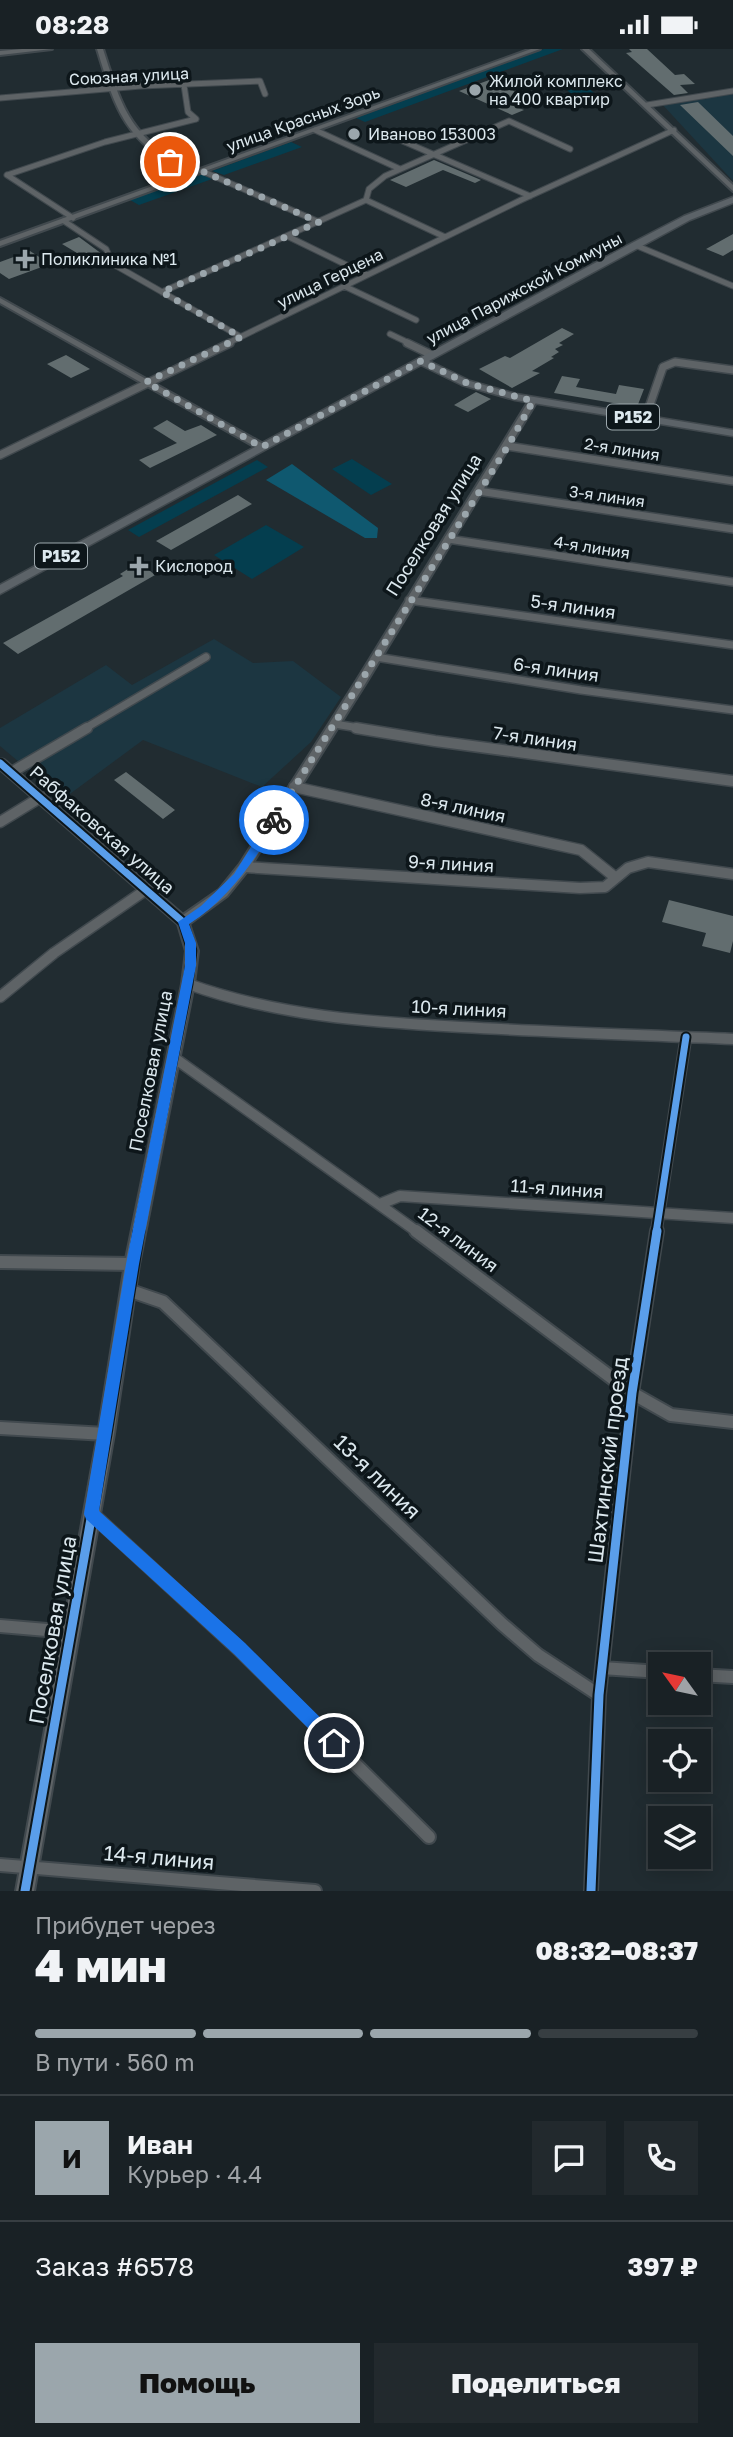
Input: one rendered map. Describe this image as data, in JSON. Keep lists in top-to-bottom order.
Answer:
{
  "streets": {
    "main road": ["улица Парижской Коммуны", "Р152"],
    "street": [
      "Союзная улица",
      "улица Красных Зорь",
      "улица Герцена",
      "2-я линия",
      "3-я линия",
      "Поселковая улица",
      "4-я линия",
      "5-я линия",
      "6-я линия",
      "7-я линия",
      "8-я линия",
      "Рабфаковская улица",
      "9-я линия",
      "10-я линия",
      "11-я линия",
      "12-я линия",
      "Шахтинский проезд",
      "13-я линия",
      "14-я линия"
    ]
  },
  "crossings": [
    ["улица Парижской Коммуны", "Р152"],
    ["Р152", "Поселковая улица"],
    ["2-я линия", "Поселковая улица"],
    ["3-я линия", "Поселковая улица"],
    ["Поселковая улица", "4-я линия"],
    ["Поселковая улица", "5-я линия"],
    ["Поселковая улица", "6-я линия"],
    ["Поселковая улица", "7-я линия"],
    ["Поселковая улица", "8-я линия"],
    ["Поселковая улица", "Рабфаковская улица"],
    ["Поселковая улица", "9-я линия"],
    ["Поселковая улица", "10-я линия"],
    ["Поселковая улица", "12-я линия"],
    ["Поселковая улица", "13-я линия"],
    ["Поселковая улица", "14-я линия"],
    ["8-я линия", "9-я линия"],
    ["10-я линия", "Шахтинский проезд"],
    ["11-я линия", "12-я линия"],
    ["11-я линия", "Шахтинский проезд"],
    ["12-я линия", "Шахтинский проезд"],
    ["Шахтинский проезд", "13-я линия"]
  ],
  "places": {
    "other": ["Жилой комплекс на 400 квартир", "Иваново 153003"],
    "health": ["Поликлиника №1", "Кислород"]
  },
  "north": "top left",
  "page": {
    "status": "08:28",
    "heading": ["4 мин", "Прибудет через", "08:32–08:37"],
    "panel": [
      "Иван",
      "Курьер · 4.4",
      "Заказ #6578",
      "397 ₽"
    ],
    "bar": "В пути · 560 m",
    "round": "И",
    "buttons": ["Помощь", "Поделиться"]
  }
}
